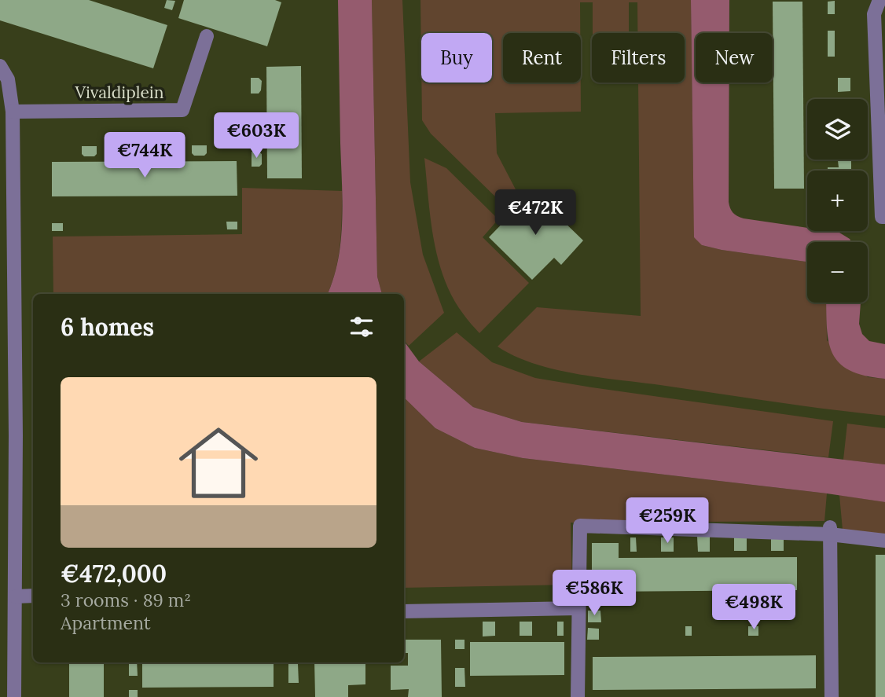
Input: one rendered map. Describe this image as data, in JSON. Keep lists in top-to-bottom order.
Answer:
{
  "streets": {
    "street": ["Vivaldiplein"]
  },
  "page": {
    "chip": [
      "Buy",
      "Rent",
      "Filters",
      "New"
    ],
    "map_buttons": ["+", "−"],
    "price": [
      "€603K",
      "€744K",
      "€472K",
      "€259K",
      "€586K",
      "€498K"
    ],
    "heading": "6 homes",
    "list": [
      {
        "name": "€472,000",
        "note": "3 rooms · 89 m² · Apartment"
      }
    ]
  }
}
